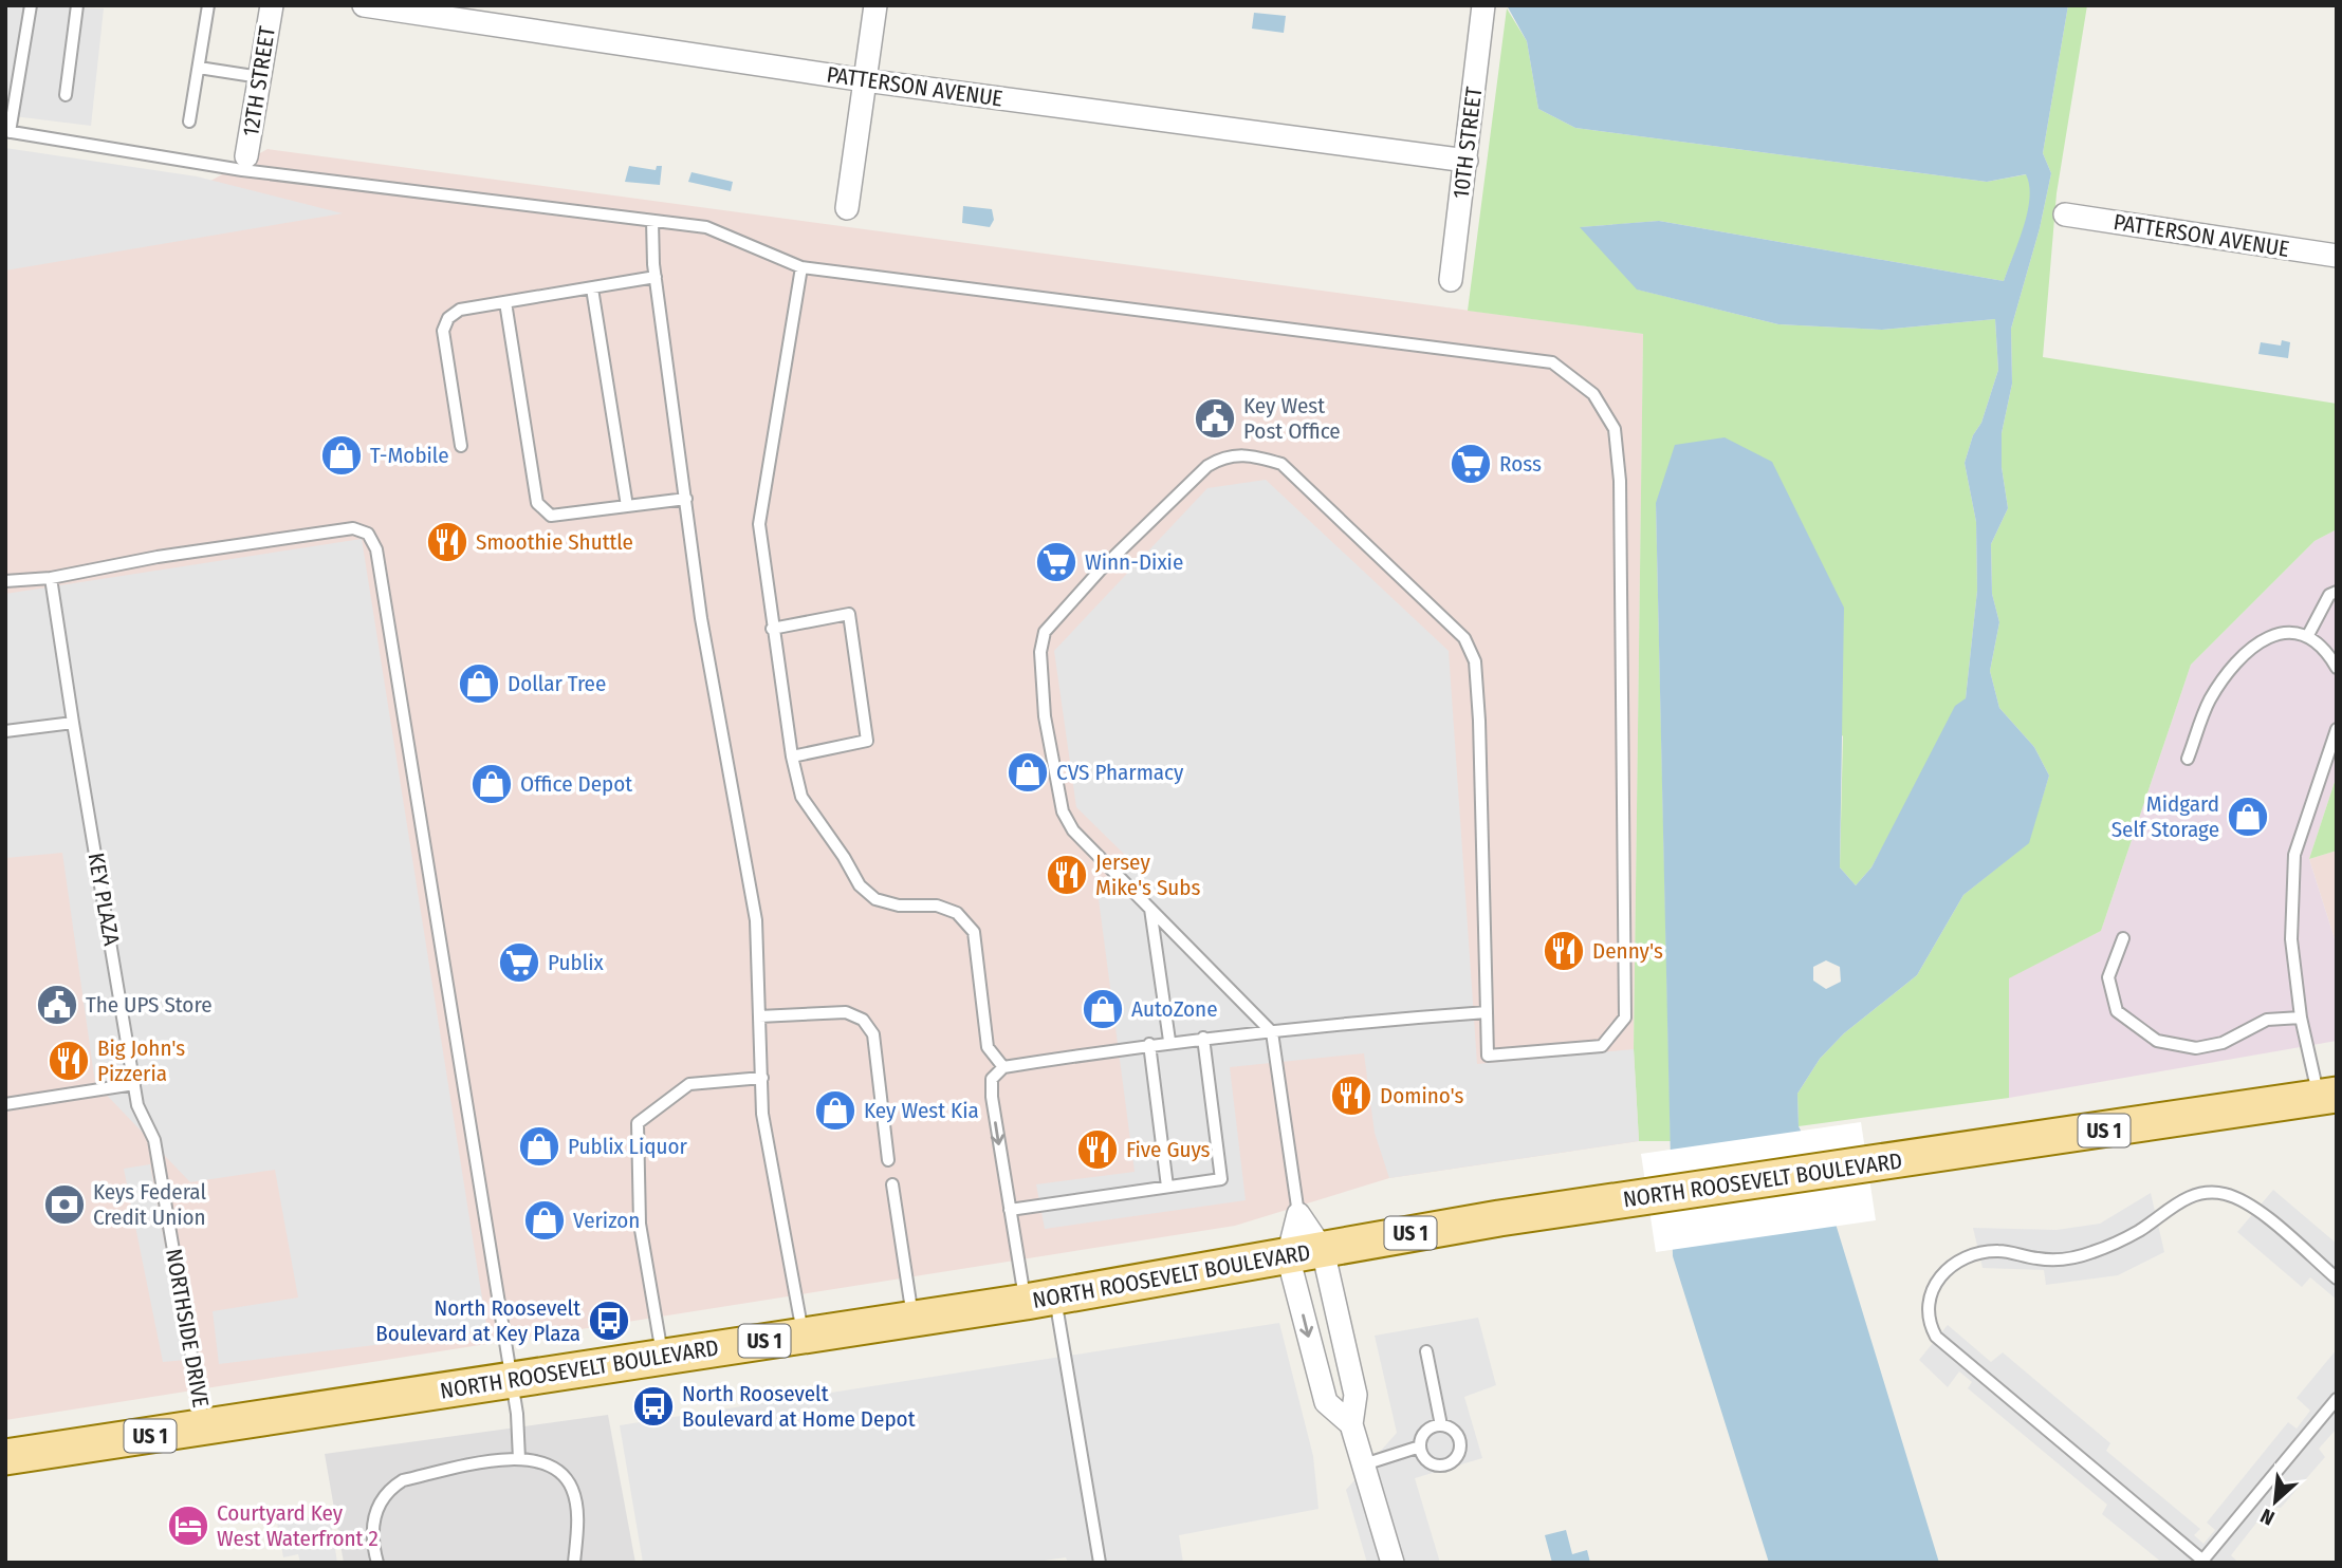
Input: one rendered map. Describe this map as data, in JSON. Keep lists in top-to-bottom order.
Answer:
{
  "streets": {
    "main road": ["US 1", "NORTH ROOSEVELT BOULEVARD"],
    "street": ["12TH STREET", "PATTERSON AVENUE", "10TH STREET"],
    "lane": ["KEY PLAZA", "NORTHSIDE DRIVE"]
  },
  "crossings": [
    ["PATTERSON AVENUE", "10TH STREET"],
    ["KEY PLAZA", "NORTHSIDE DRIVE"],
    ["NORTH ROOSEVELT BOULEVARD", "NORTHSIDE DRIVE"]
  ],
  "places": {
    "public building": ["Key West Post Office", "The UPS Store"],
    "shop": [
      "T-Mobile",
      "Dollar Tree",
      "CVS Pharmacy",
      "Office Depot",
      "Midgard Self Storage",
      "AutoZone",
      "Key West Kia",
      "Publix Liquor",
      "Verizon"
    ],
    "supermarket": ["Ross", "Winn-Dixie", "Publix"],
    "restaurant": [
      "Smoothie Shuttle",
      "Jersey Mike's Subs",
      "Denny's",
      "Big John's Pizzeria",
      "Domino's",
      "Five Guys"
    ],
    "bank": ["Keys Federal Credit Union"],
    "bus stop": ["North Roosevelt Boulevard at Key Plaza", "North Roosevelt Boulevard at Home Depot"],
    "hotel": ["Courtyard Key West Waterfront 2"]
  },
  "north": "bottom left"
}
